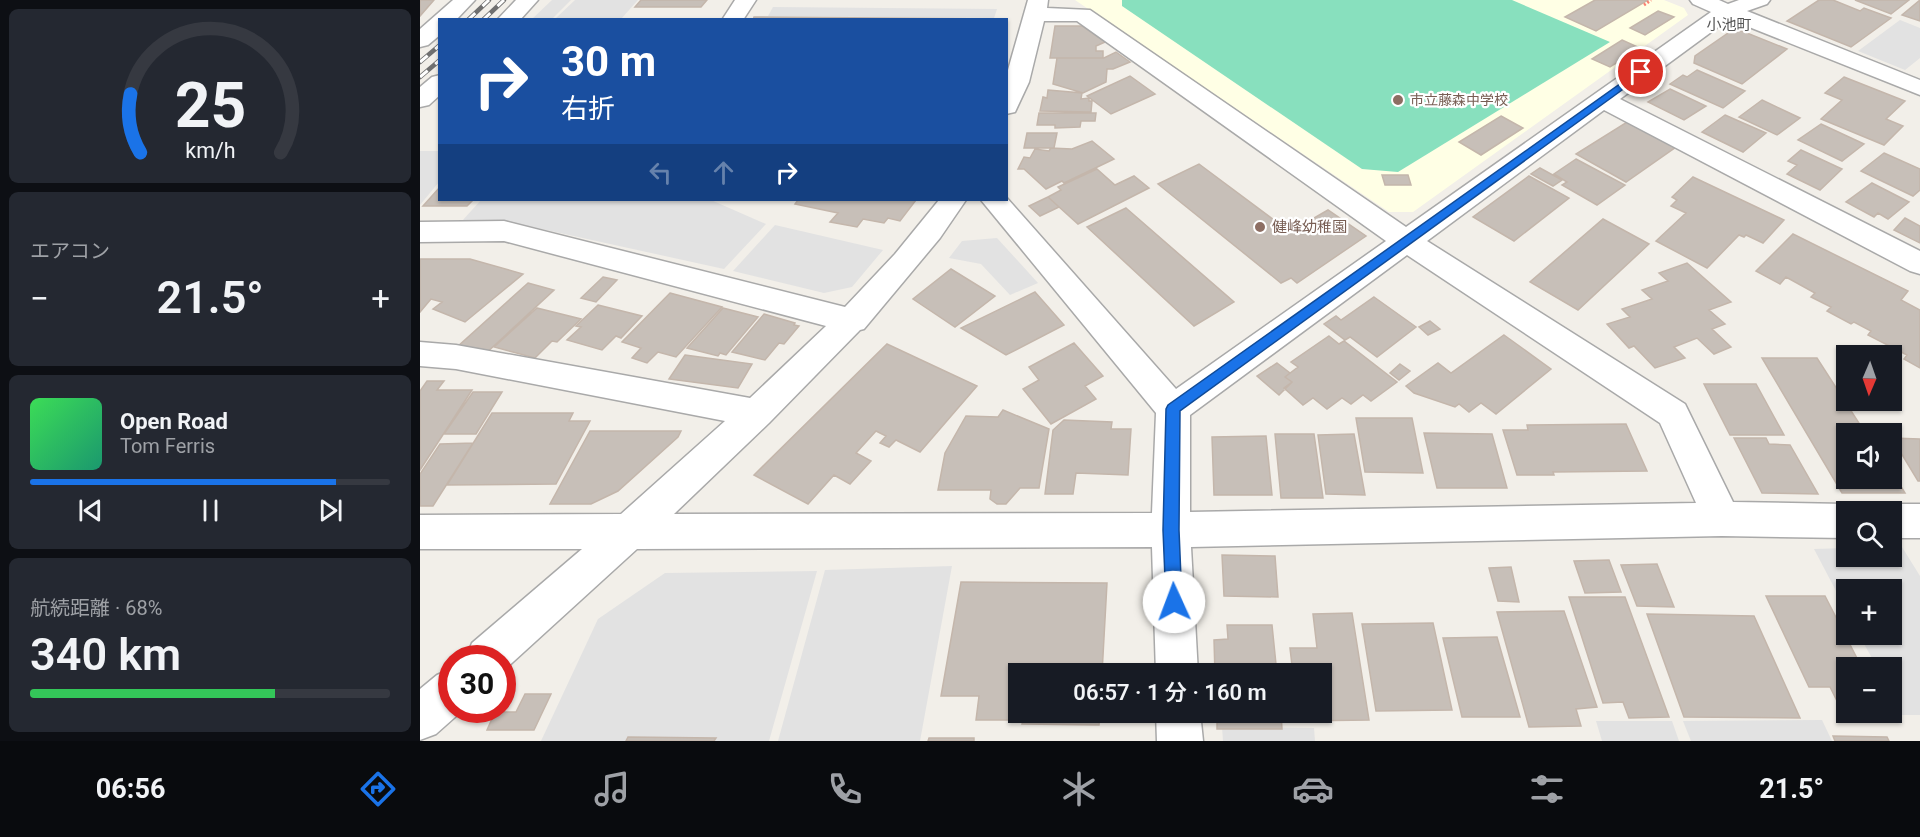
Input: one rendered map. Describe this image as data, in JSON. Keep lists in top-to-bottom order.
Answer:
{
  "districts": ["小池町"],
  "places": ["市立藤森中学校", "健峰幼稚園"],
  "north": "bottom",
  "page": {
    "turn": ["30 m", "右折"],
    "tile": [
      "エアコン",
      ["航続距離 · 68%", "340 km"]
    ],
    "heat": ["−", "21.5°", "+"],
    "map_buttons": ["+", "−"],
    "song": ["Open Road", "Tom Ferris"],
    "limit": "30",
    "trip": "06:57 · 1 分 · 160 m",
    "tabs": ["06:56", "21.5°"],
    "gauge": ["25", "km/h"]
  }
}
